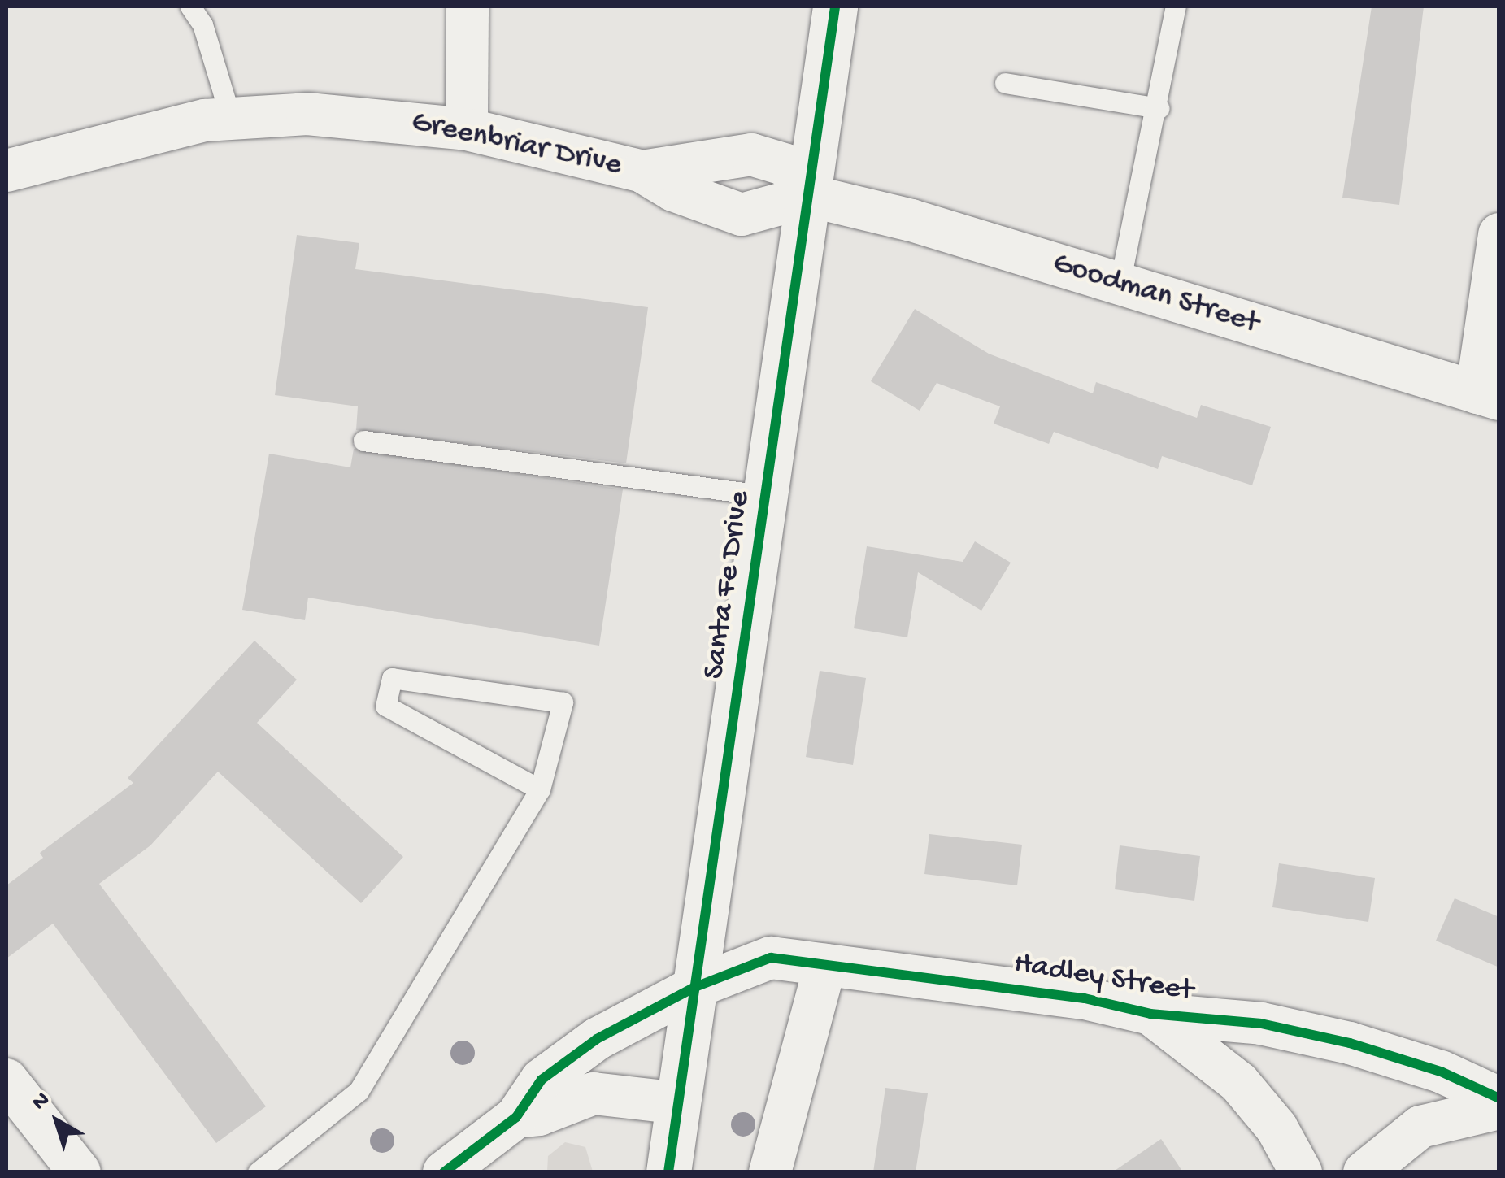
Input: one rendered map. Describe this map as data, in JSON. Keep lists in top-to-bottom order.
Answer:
{
  "streets": {
    "main road": ["Santa Fe Drive"],
    "street": ["Greenbriar Drive", "Goodman Street", "Hadley Street"]
  },
  "crossings": [
    ["Greenbriar Drive", "Goodman Street"],
    ["Greenbriar Drive", "Santa Fe Drive"],
    ["Goodman Street", "Santa Fe Drive"],
    ["Santa Fe Drive", "Hadley Street"]
  ],
  "north": "top left"
}
